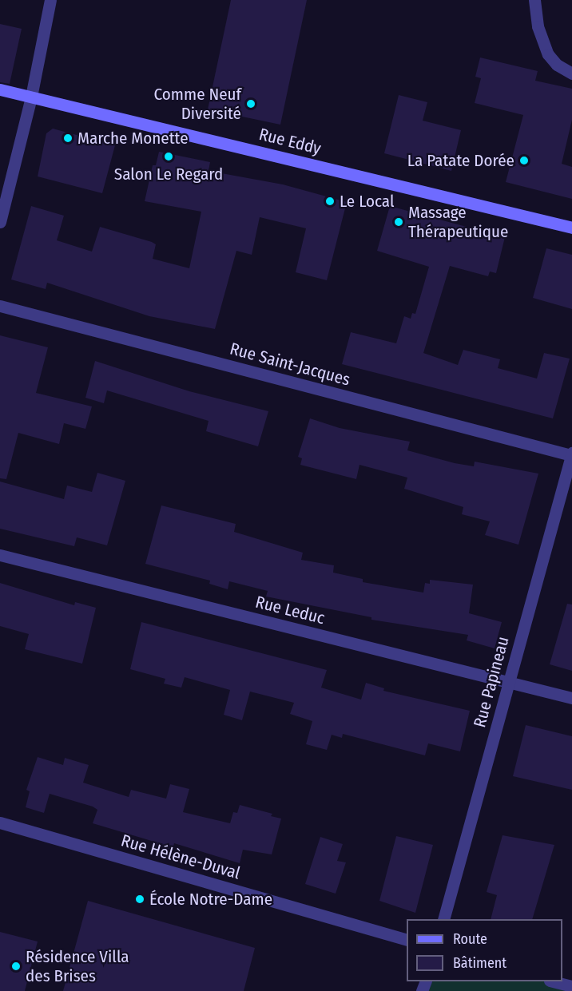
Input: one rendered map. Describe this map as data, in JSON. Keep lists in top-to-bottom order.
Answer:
{
  "streets": {
    "main road": ["Rue Eddy"],
    "street": [
      "Rue Saint-Jacques",
      "Rue Leduc",
      "Rue Papineau",
      "Rue Hélène-Duval"
    ]
  },
  "crossings": [
    ["Rue Saint-Jacques", "Rue Papineau"],
    ["Rue Leduc", "Rue Papineau"]
  ],
  "places": [
    "Comme Neuf Diversité",
    "Marche Monette",
    "Salon Le Regard",
    "La Patate Dorée",
    "Le Local",
    "Massage Thérapeutique",
    "École Notre-Dame",
    "Résidence Villa des Brises"
  ],
  "legend": ["Route", "Bâtiment"]
}
